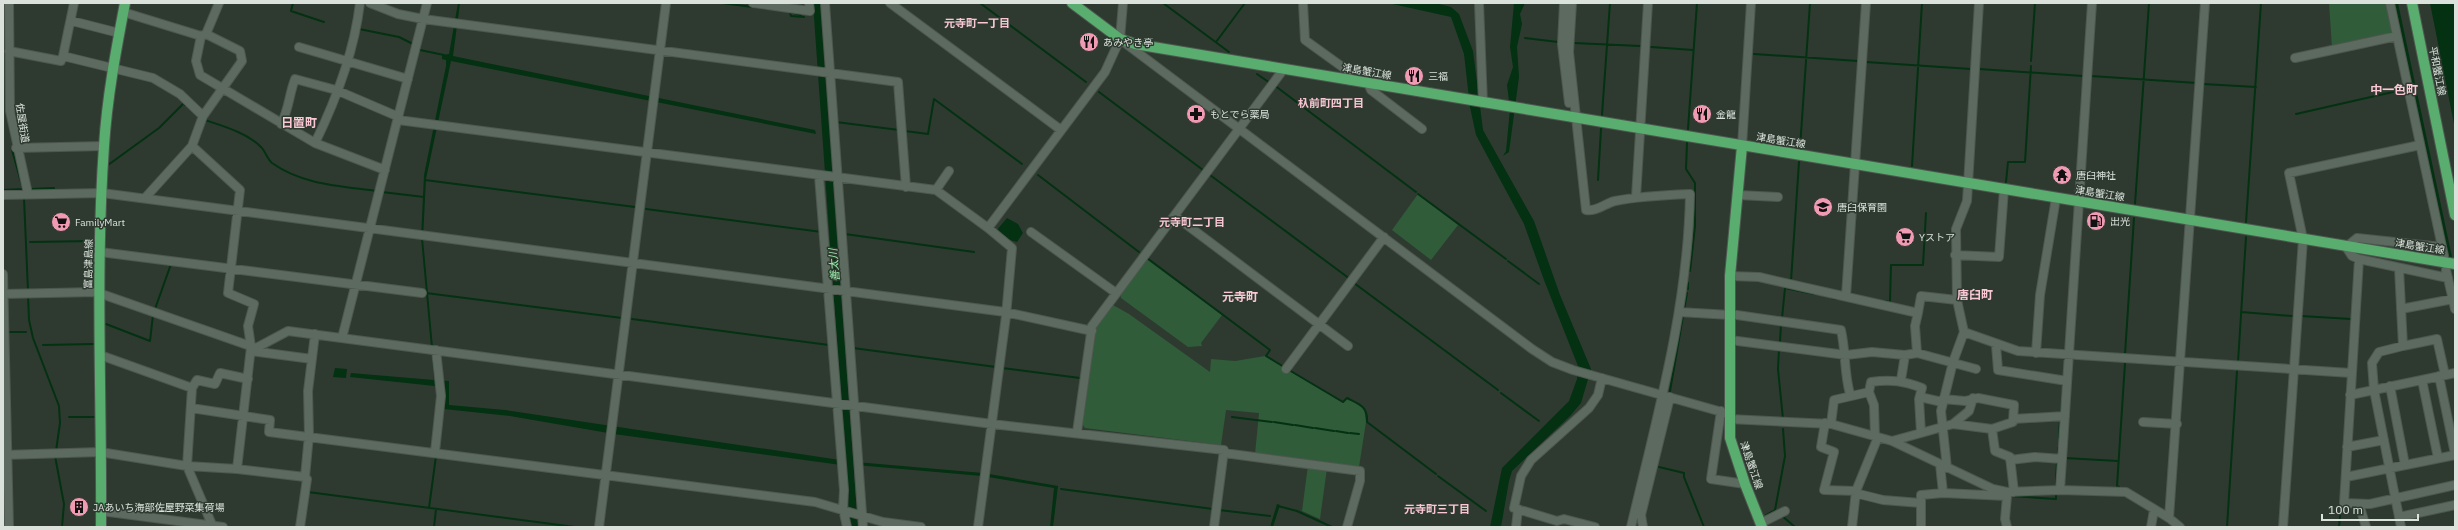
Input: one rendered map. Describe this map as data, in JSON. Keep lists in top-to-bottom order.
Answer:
{
  "streets": {
    "main road": ["津島蟹江線", "平和蟹江線", "富島津島線"],
    "street": ["佐屋街道"]
  },
  "districts": [
    "元寺町一丁目",
    "中一色町",
    "杁前町四丁目",
    "日置町",
    "元寺町二丁目",
    "唐臼町",
    "元寺町",
    "元寺町三丁目"
  ],
  "water": ["善太川"],
  "places": {
    "restaurant": ["あみやき亭", "三福", "金龍"],
    "pharmacy": ["もとでら薬局"],
    "temple": ["唐臼神社"],
    "school or university": ["唐臼保育園"],
    "fuel station": ["出光"],
    "supermarket": ["FamilyMart", "Yストア"],
    "building": ["JAあいち海部佐屋野菜集荷場"]
  },
  "scale_bar": "100 m"
}
